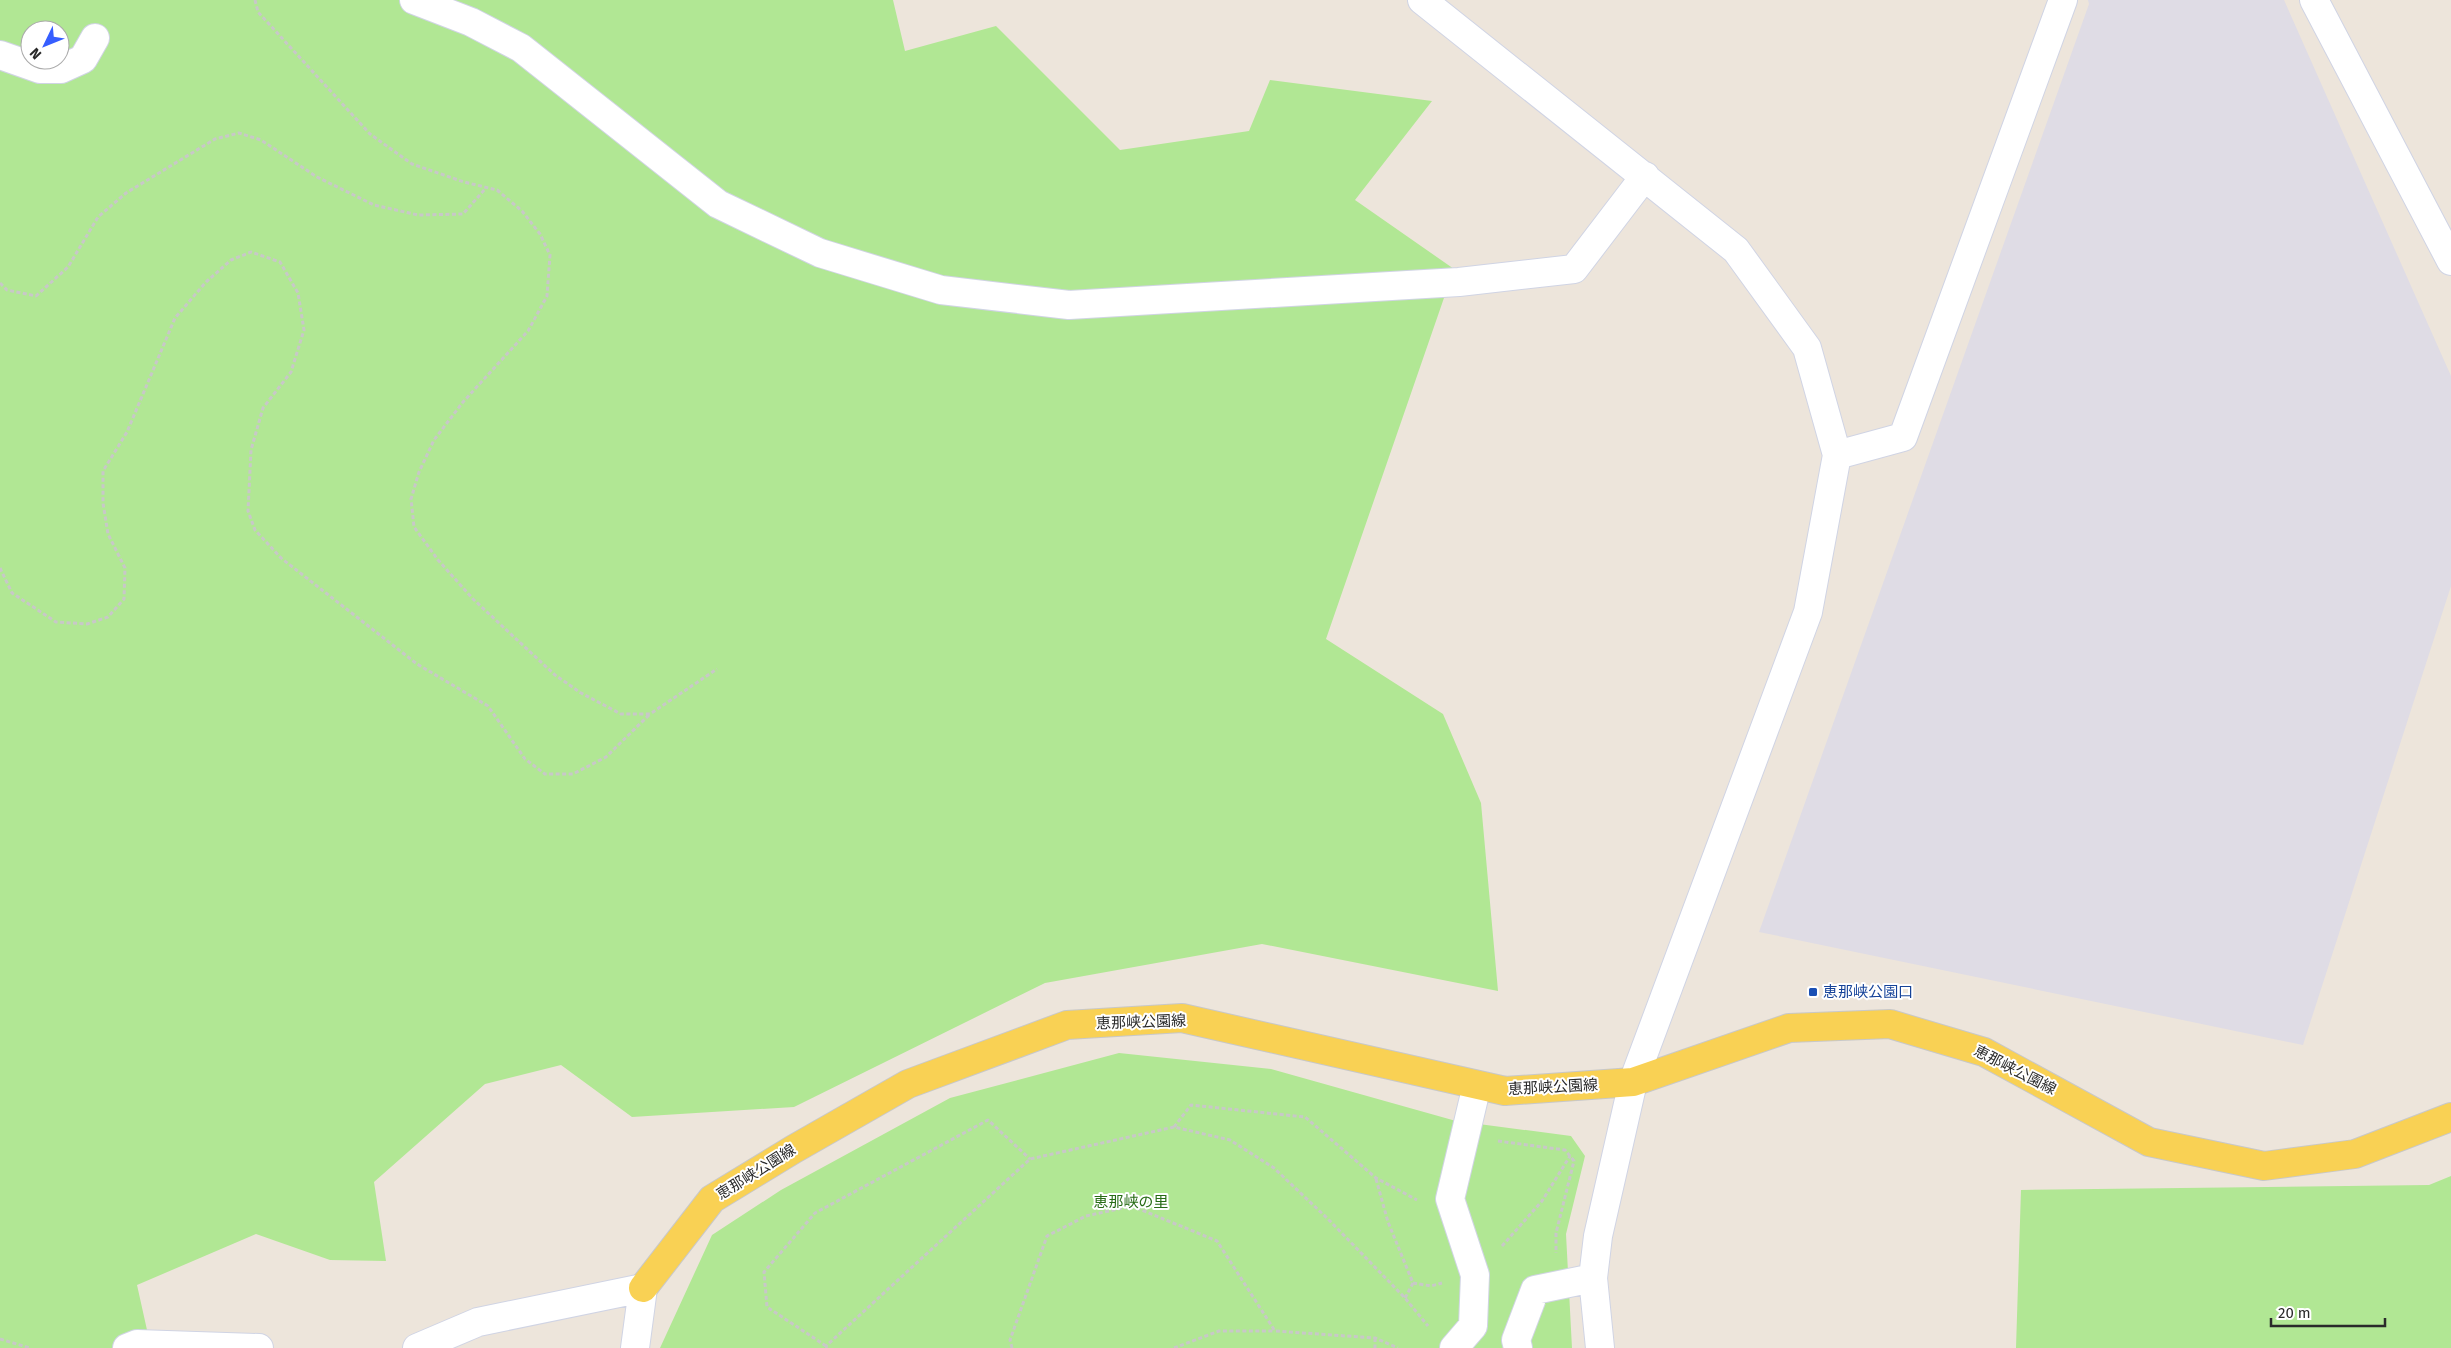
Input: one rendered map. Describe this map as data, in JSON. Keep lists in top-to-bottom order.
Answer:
{
  "streets": {
    "main road": ["恵那峡公園線"]
  },
  "parks": ["恵那峡の里"],
  "places": {
    "transit": ["恵那峡公園口"]
  },
  "scale_bar": "20 m",
  "north": "bottom left"
}
